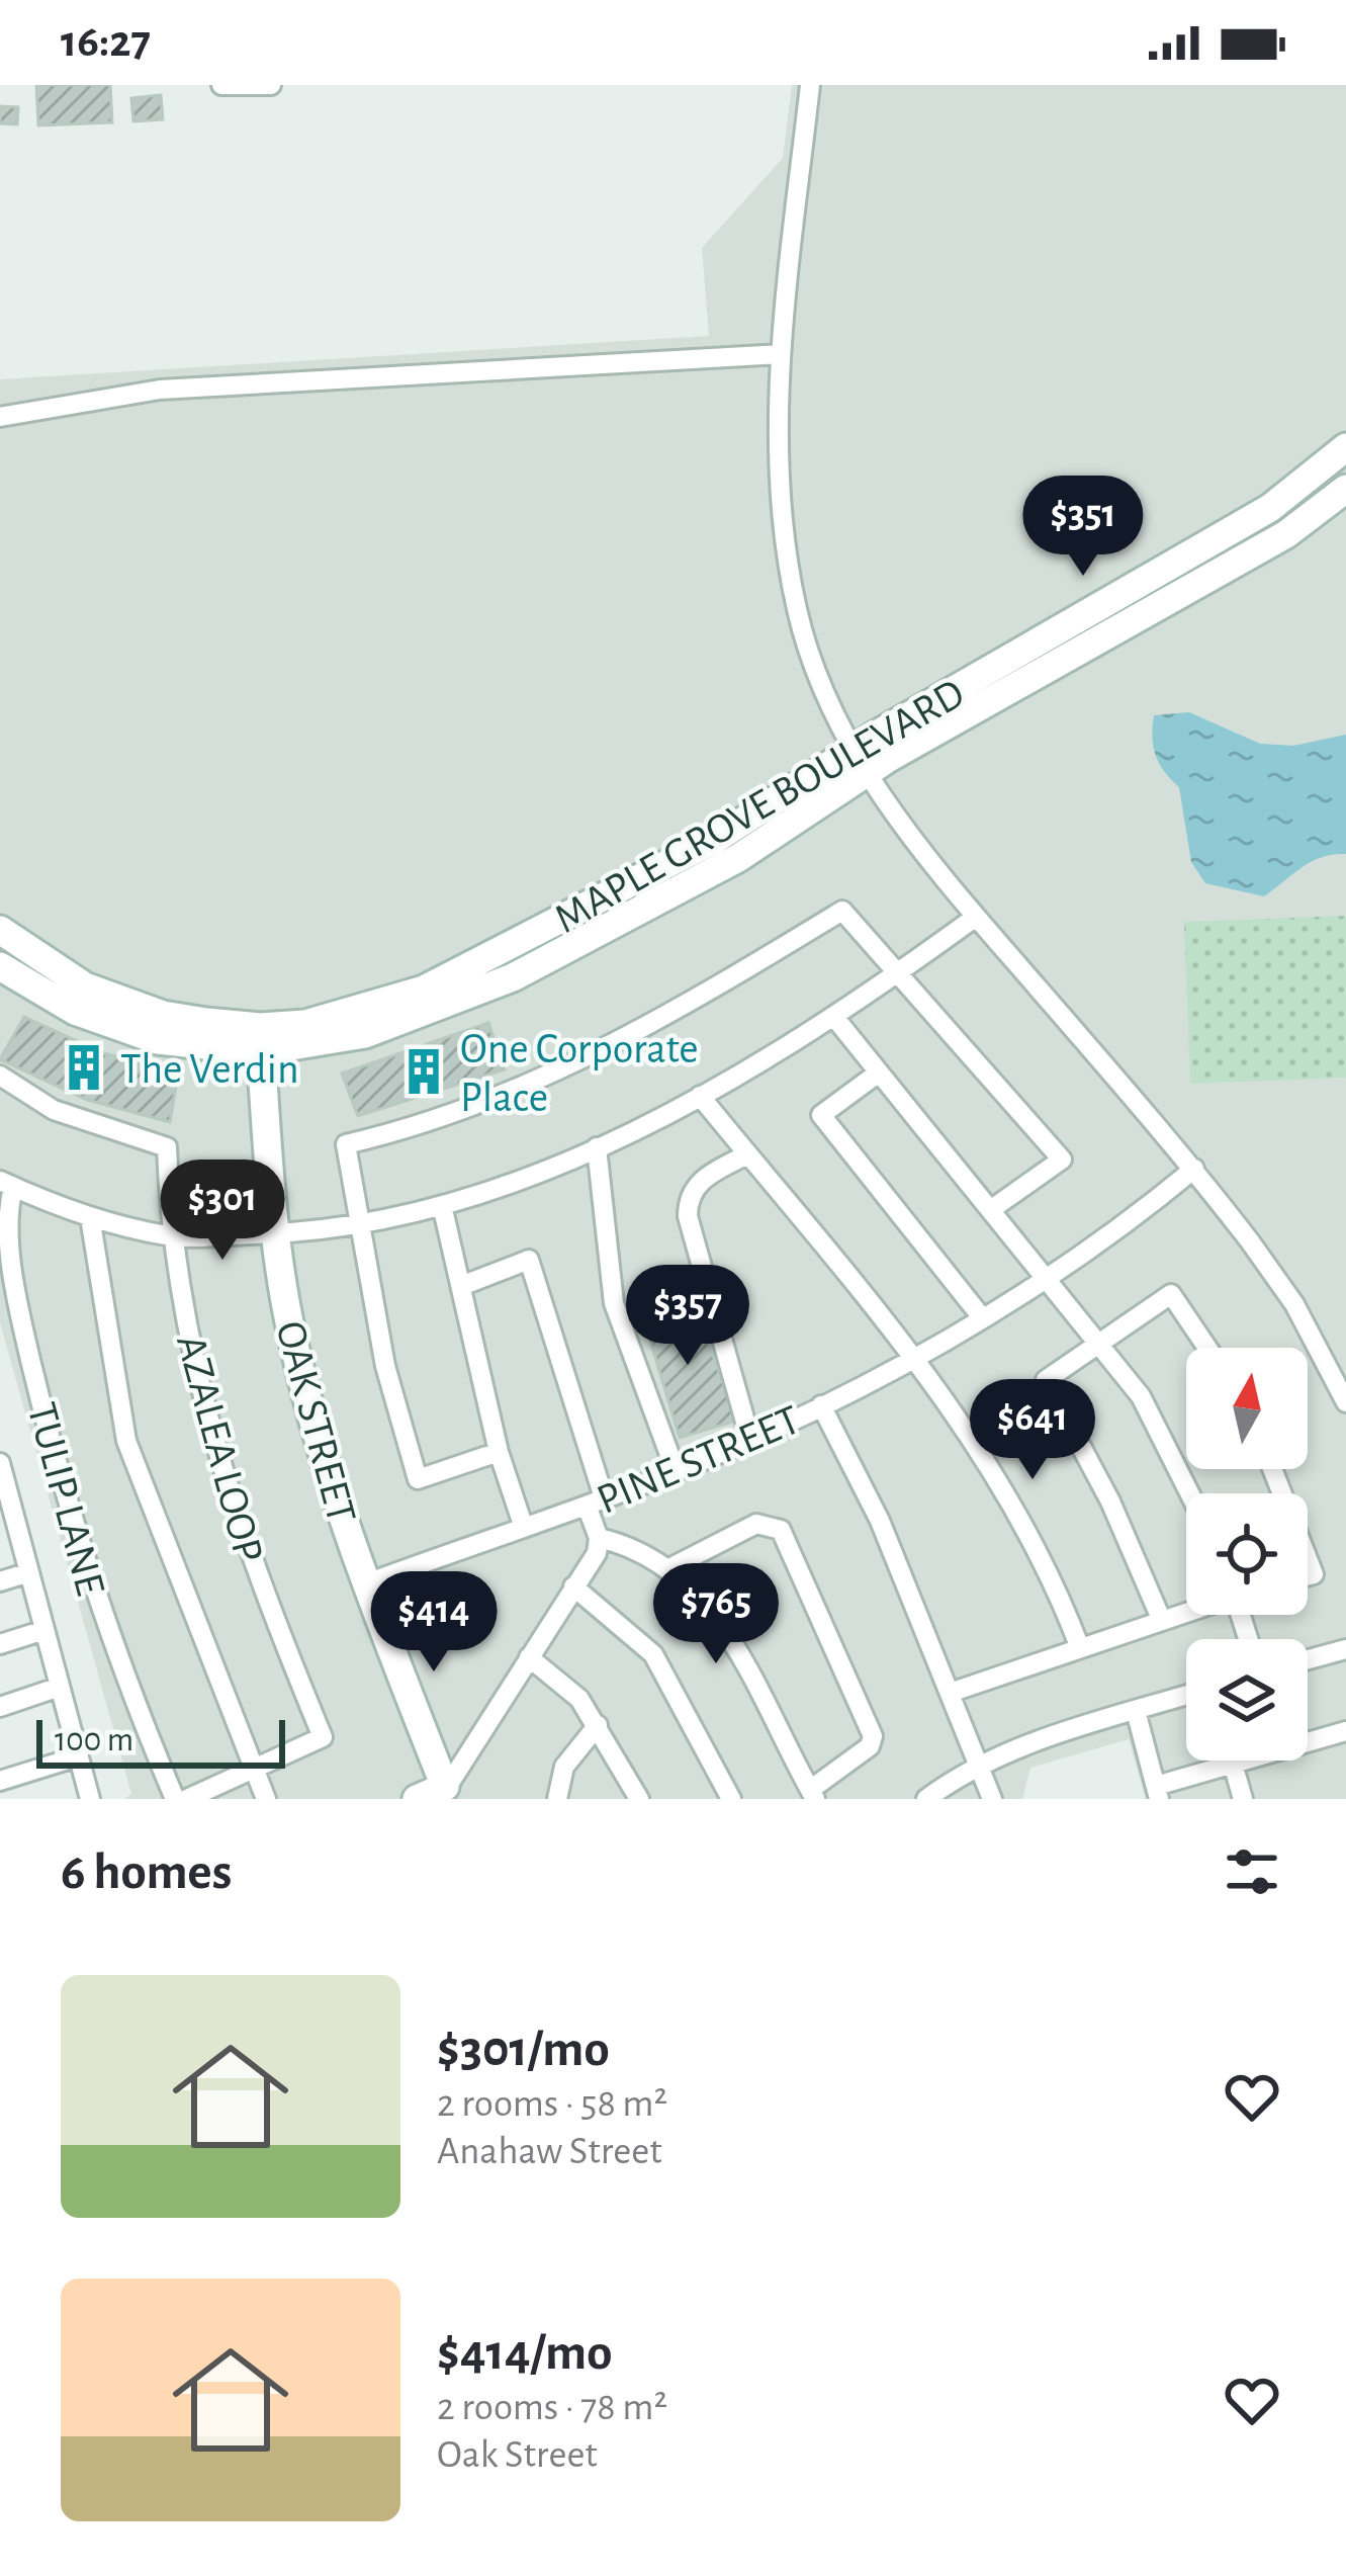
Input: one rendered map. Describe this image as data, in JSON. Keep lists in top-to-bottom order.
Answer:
{
  "streets": {
    "street": [
      "MAPLE GROVE BOULEVARD",
      "OAK STREET",
      "AZALEA LOOP",
      "PINE STREET",
      "TULIP LANE"
    ]
  },
  "crossings": [
    ["MAPLE GROVE BOULEVARD", "OAK STREET"],
    ["OAK STREET", "PINE STREET"]
  ],
  "places": {
    "building": ["The Verdin", "One Corporate Place"]
  },
  "scale_bar": "100 m",
  "north": "top",
  "page": {
    "status": "16:27",
    "price": [
      "$351",
      "$301",
      "$357",
      "$641",
      "$765",
      "$414"
    ],
    "scale": "100 m",
    "heading": "6 homes",
    "list": [
      {
        "name": "$301/mo",
        "note": "2 rooms · 58 m² · Anahaw Street"
      },
      {
        "name": "$414/mo",
        "note": "2 rooms · 78 m² · Oak Street"
      }
    ]
  }
}
